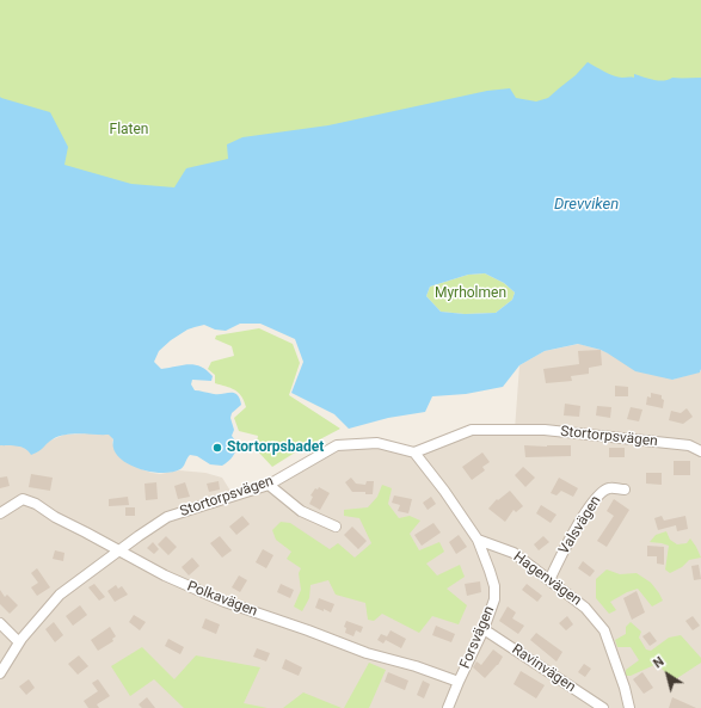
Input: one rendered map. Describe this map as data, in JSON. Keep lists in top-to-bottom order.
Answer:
{
  "streets": {
    "street": [
      "Stortorpsvägen",
      "Valsvägen",
      "Hagenvägen",
      "Polkavägen",
      "Forsvägen",
      "Ravinvägen"
    ]
  },
  "crossings": [
    ["Stortorpsvägen", "Polkavägen"],
    ["Valsvägen", "Hagenvägen"],
    ["Hagenvägen", "Forsvägen"],
    ["Polkavägen", "Forsvägen"],
    ["Forsvägen", "Ravinvägen"]
  ],
  "water": ["Drevviken"],
  "parks": ["Flaten", "Myrholmen"],
  "places": ["Stortorpsbadet"],
  "north": "top left"
}
